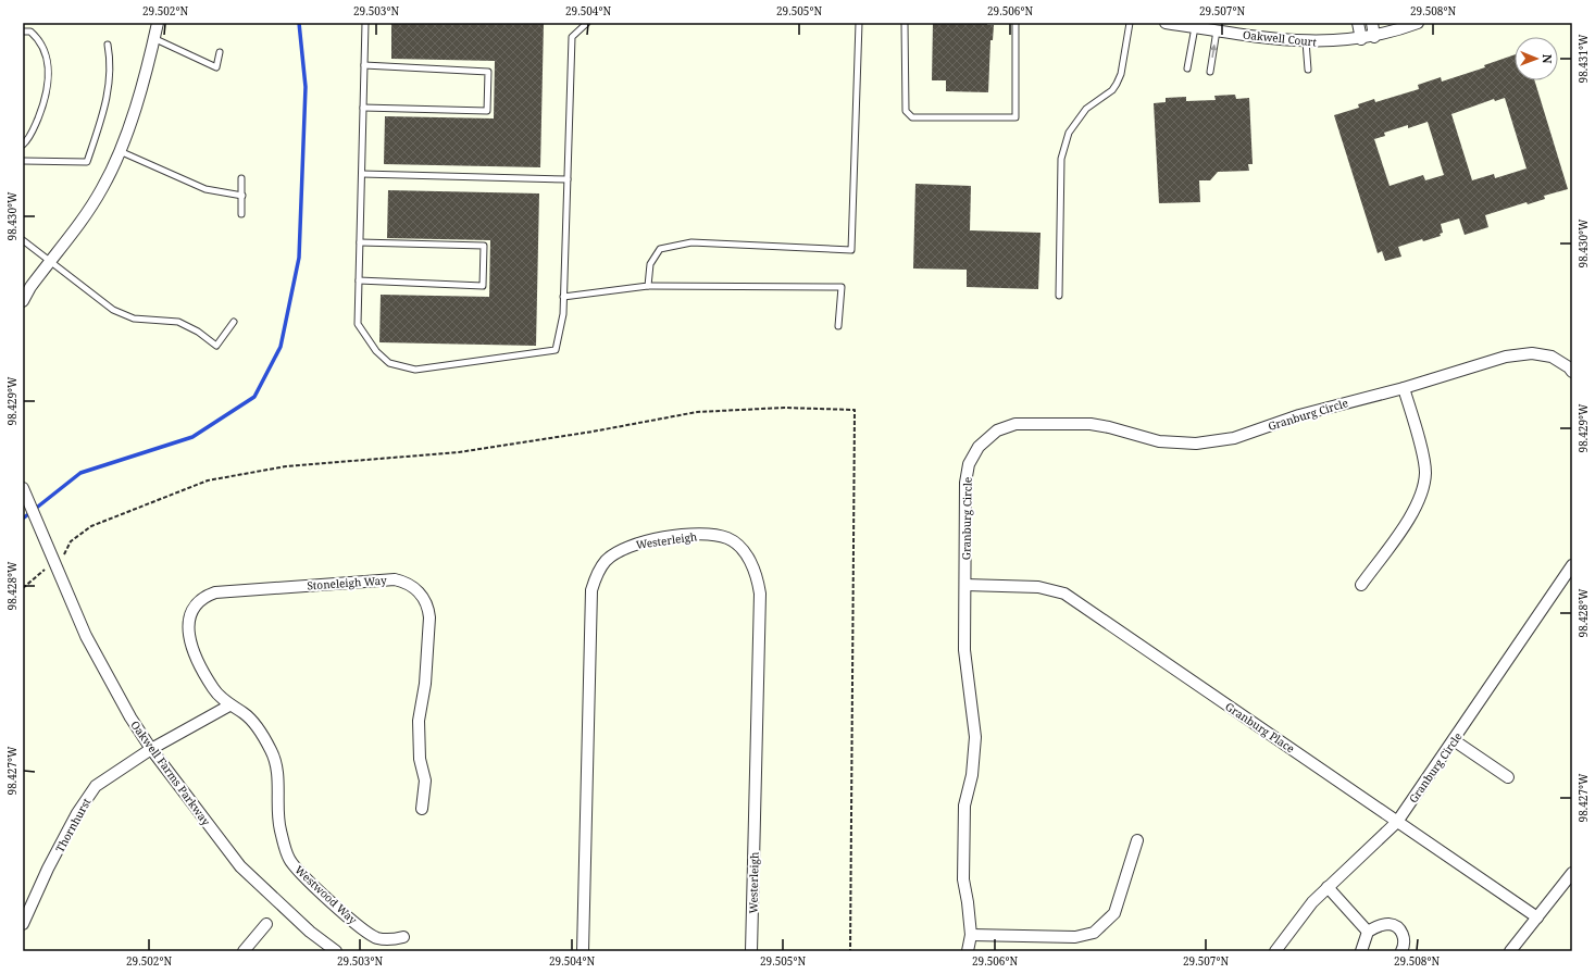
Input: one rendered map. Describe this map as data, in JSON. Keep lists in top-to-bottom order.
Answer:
{
  "streets": {
    "street": [
      "Oakwell Court",
      "Granburg Circle",
      "Westerleigh",
      "Stoneleigh Way",
      "Granburg Place",
      "Oakwell Farms Parkway",
      "Thornhurst",
      "Westwood Way"
    ]
  },
  "crossings": [
    ["Granburg Circle", "Granburg Place"],
    ["Stoneleigh Way", "Westwood Way"],
    ["Oakwell Farms Parkway", "Thornhurst"],
    ["Thornhurst", "Westwood Way"]
  ],
  "north": "right",
  "coordinates": [
    "29.502°N",
    "29.503°N",
    "29.504°N",
    "29.505°N",
    "29.506°N",
    "29.507°N",
    "29.508°N",
    "98.431°W",
    "98.430°W",
    "98.429°W",
    "98.428°W",
    "98.427°W"
  ]
}
